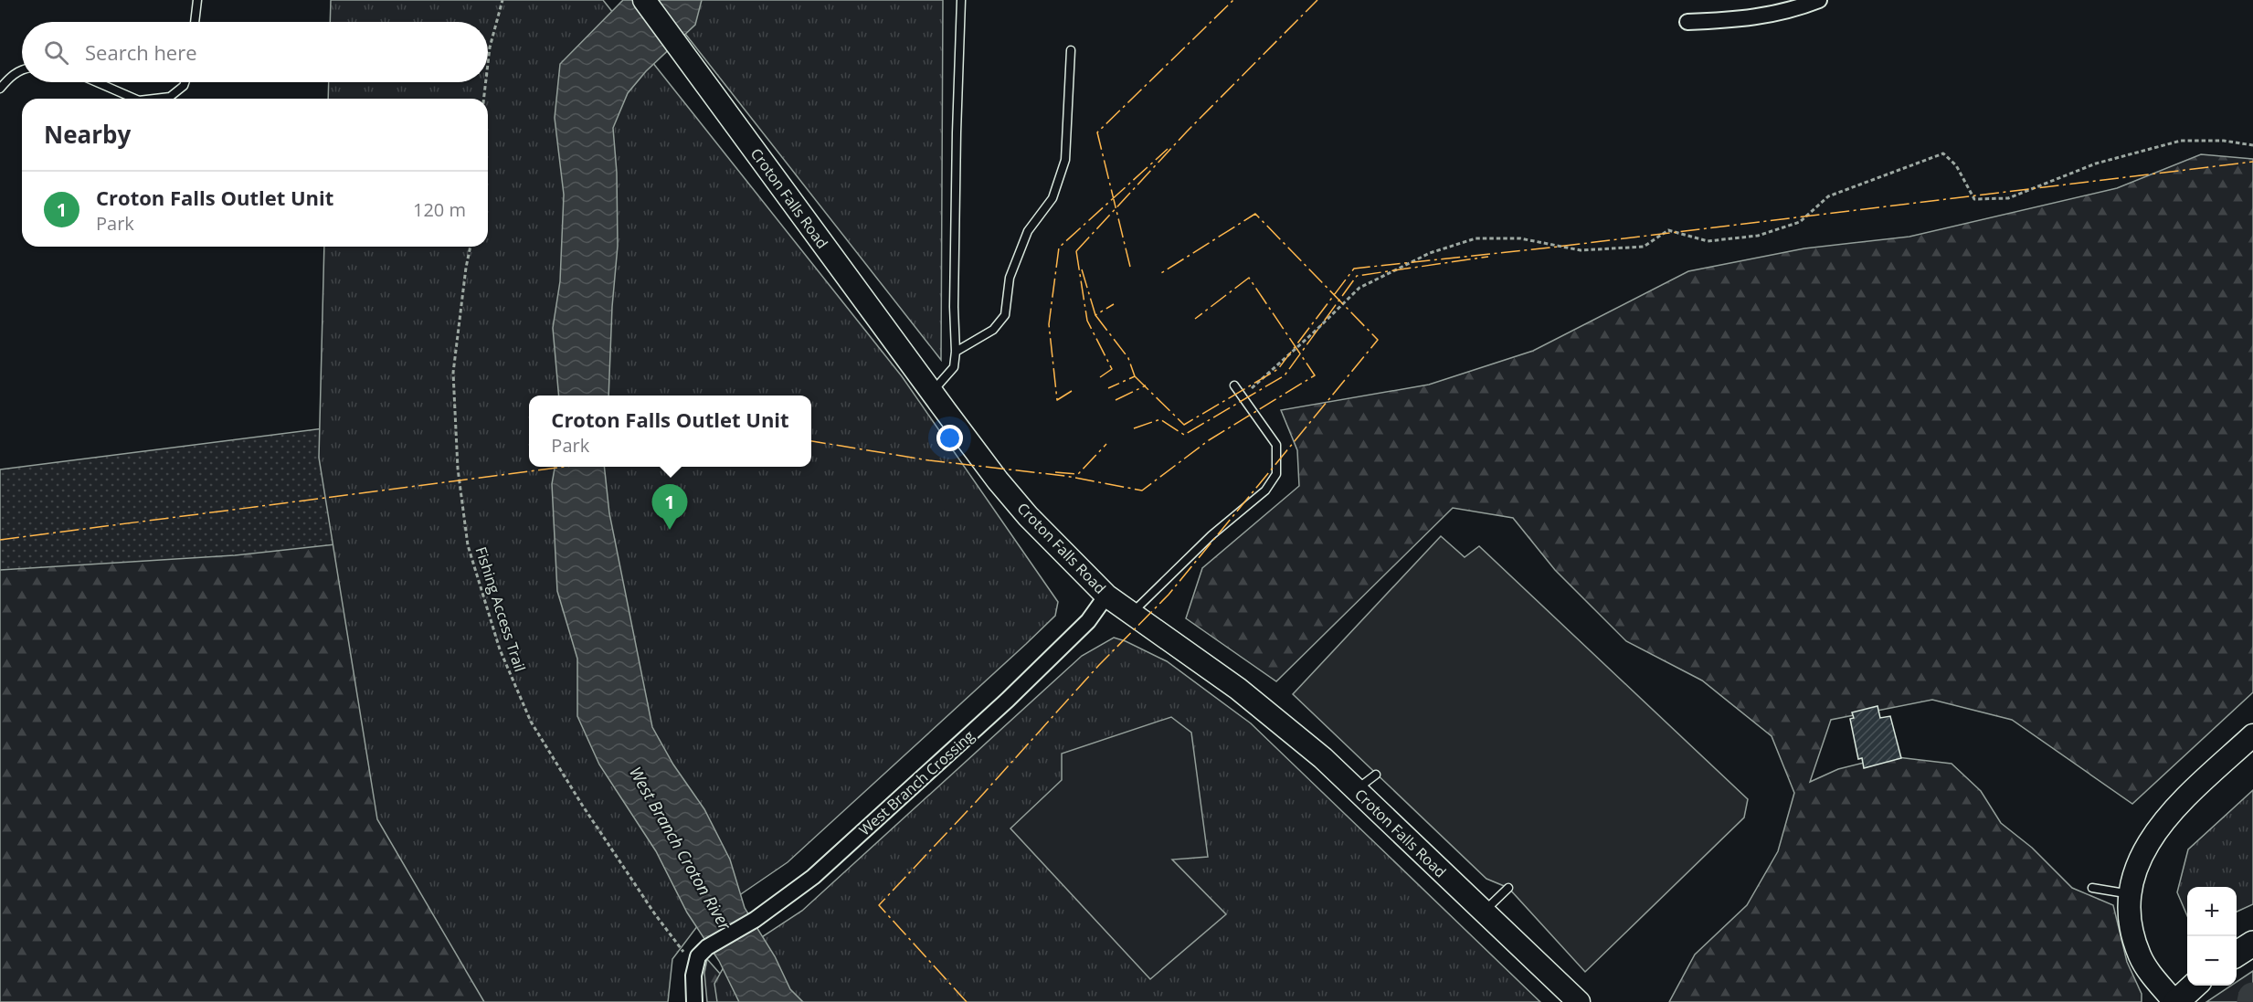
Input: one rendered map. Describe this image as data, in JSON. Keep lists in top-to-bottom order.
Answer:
{
  "streets": {
    "street": ["Croton Falls Road", "West Branch Crossing"],
    "path": ["Fishing Access Trail"]
  },
  "crossings": [
    ["Croton Falls Road", "West Branch Crossing"],
    ["Fishing Access Trail", "West Branch Crossing"]
  ],
  "water": ["West Branch Croton River"],
  "page": {
    "search": "Search here",
    "heading": "Nearby",
    "list": [
      {
        "mark": "1",
        "name": "Croton Falls Outlet Unit",
        "note": "Park",
        "value": "120 m"
      }
    ],
    "popup": ["Croton Falls Outlet Unit", "Park"],
    "pins": "1",
    "map_buttons": ["+", "−"]
  }
}
